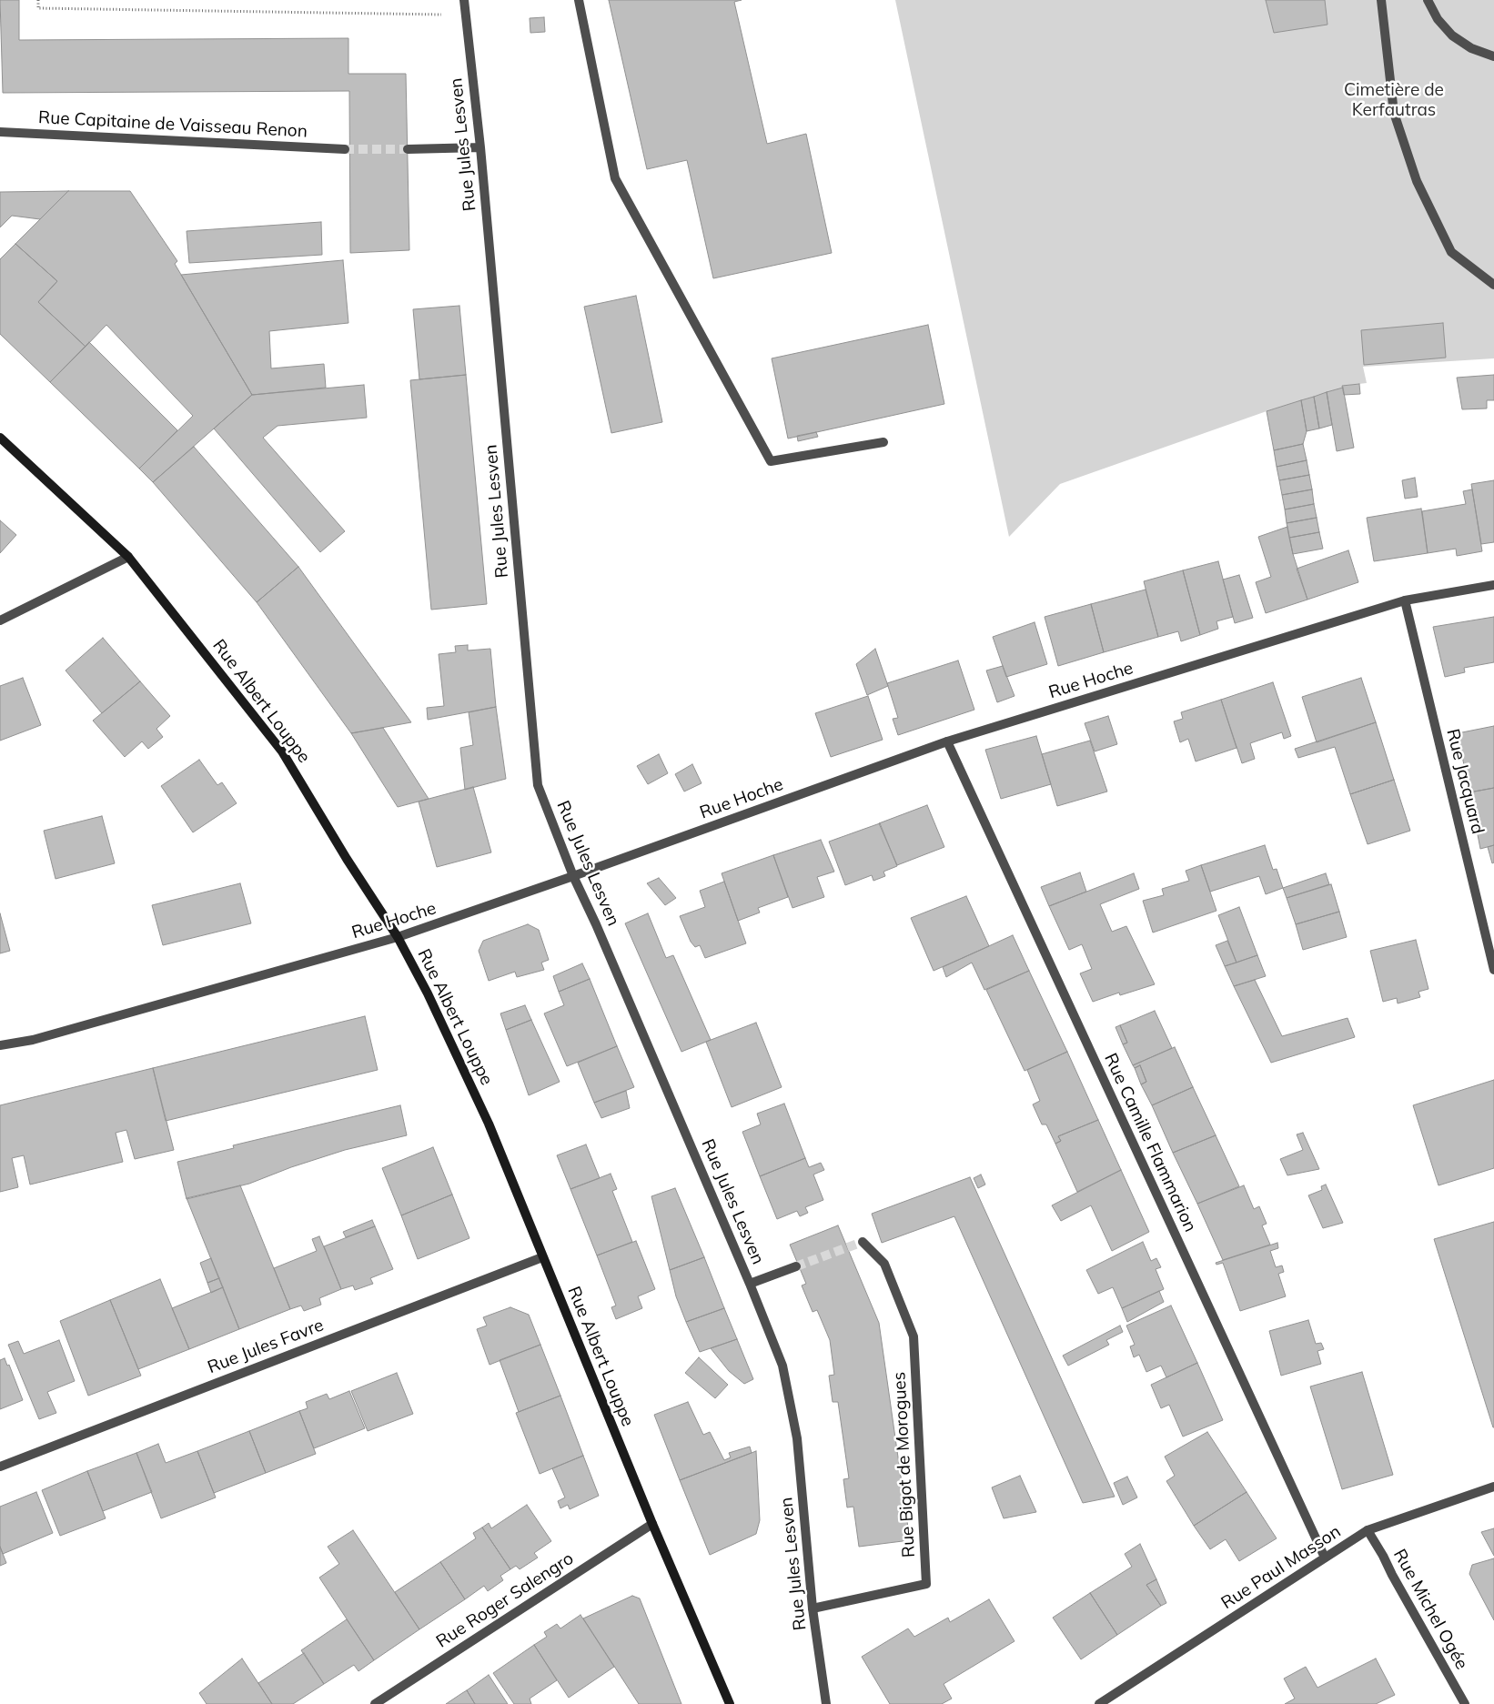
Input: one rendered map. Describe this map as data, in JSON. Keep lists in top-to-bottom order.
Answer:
{
  "streets": {
    "main road": ["Rue Albert Louppe"],
    "street": [
      "Rue Capitaine de Vaisseau Renon",
      "Rue Jules Lesven",
      "Rue Hoche",
      "Rue Jacquard",
      "Rue Camille Flammarion",
      "Rue Jules Favre",
      "Rue Bigot de Morogues",
      "Rue Paul Masson",
      "Rue Roger Salengro",
      "Rue Michel Ogée"
    ]
  },
  "crossings": [
    ["Rue Jules Lesven", "Rue Hoche"],
    ["Rue Jules Lesven", "Rue Bigot de Morogues"],
    ["Rue Hoche", "Rue Albert Louppe"],
    ["Rue Hoche", "Rue Jacquard"],
    ["Rue Hoche", "Rue Camille Flammarion"],
    ["Rue Albert Louppe", "Rue Jules Favre"],
    ["Rue Albert Louppe", "Rue Roger Salengro"],
    ["Rue Camille Flammarion", "Rue Paul Masson"],
    ["Rue Paul Masson", "Rue Michel Ogée"]
  ],
  "parks": ["Cimetière de Kerfautras"]
}
